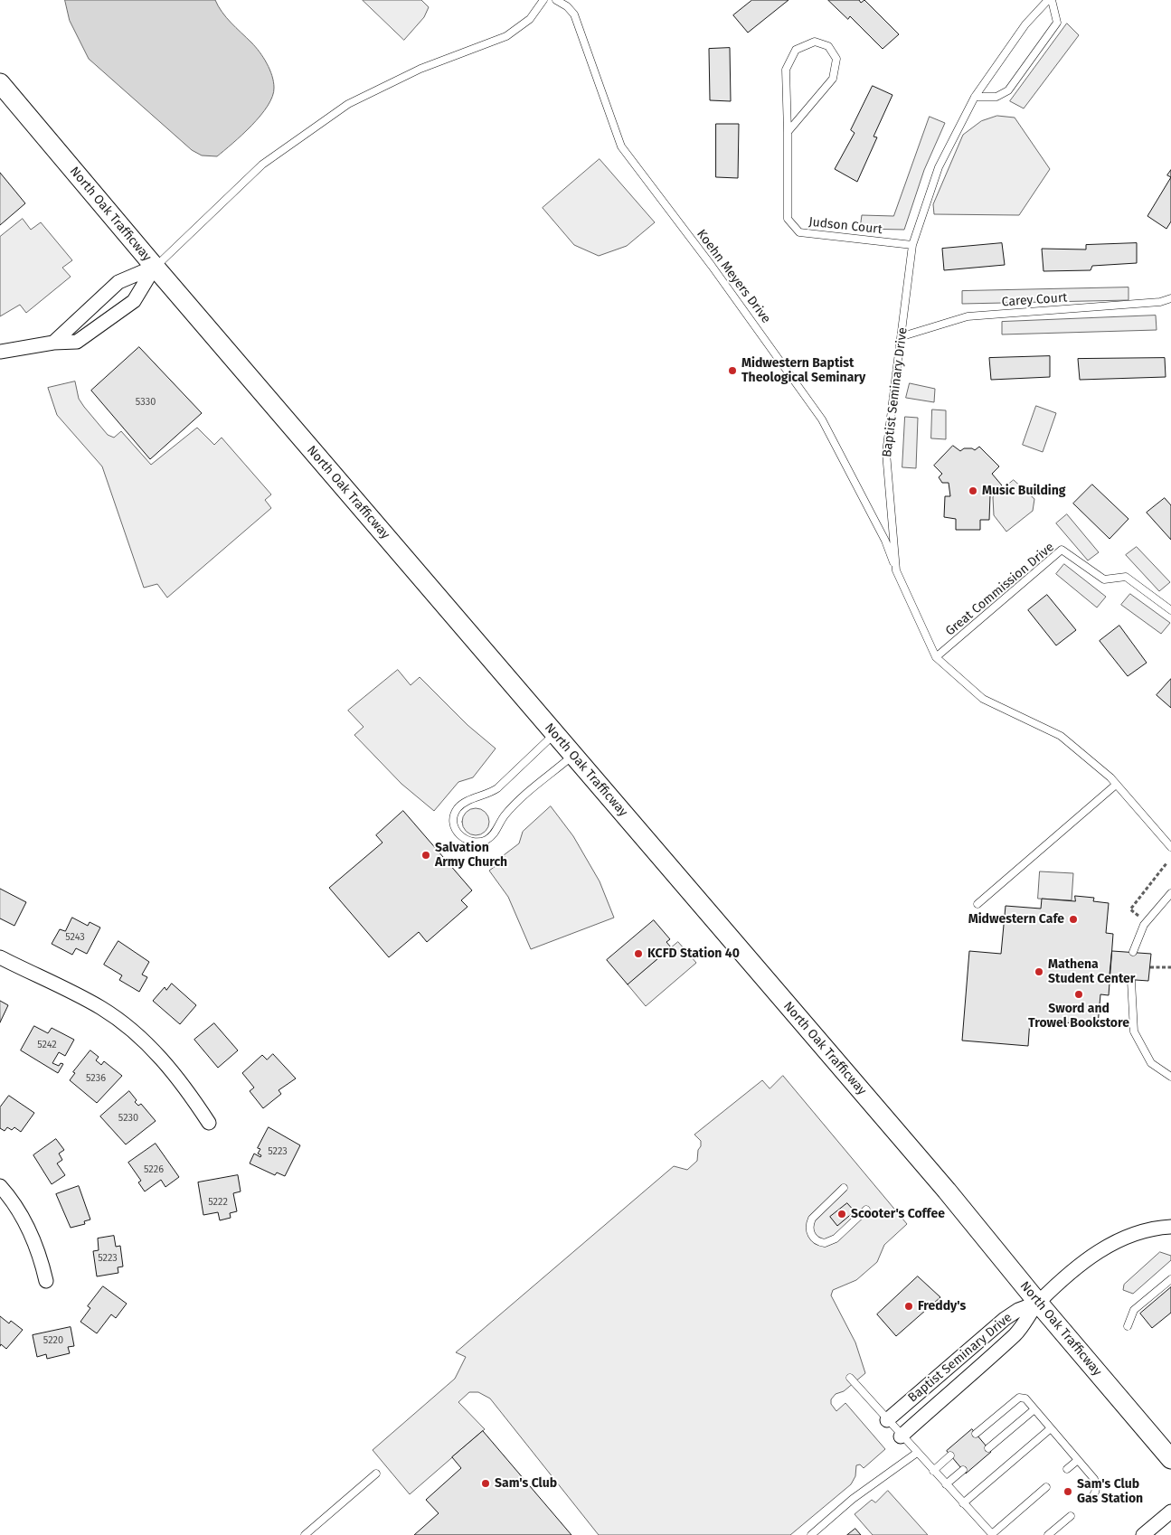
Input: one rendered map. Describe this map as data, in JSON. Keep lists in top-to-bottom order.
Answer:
{
  "streets": {
    "main road": ["North Oak Trafficway"],
    "street": ["Baptist Seminary Drive"],
    "lane": [
      "Judson Court",
      "Koehn Meyers Drive",
      "Carey Court",
      "Great Commission Drive"
    ]
  },
  "crossings": [
    ["North Oak Trafficway", "Baptist Seminary Drive"],
    ["Judson Court", "Baptist Seminary Drive"],
    ["Koehn Meyers Drive", "Baptist Seminary Drive"],
    ["Carey Court", "Baptist Seminary Drive"],
    ["Baptist Seminary Drive", "Great Commission Drive"]
  ],
  "places": [
    "Midwestern Baptist Theological Seminary",
    "Music Building",
    "Salvation Army Church",
    "Midwestern Cafe",
    "KCFD Station 40",
    "Mathena Student Center",
    "Sword and Trowel Bookstore",
    "Scooter's Coffee",
    "Freddy's",
    "Sam's Club",
    "Sam's Club Gas Station"
  ],
  "house_numbers": [
    "5330",
    "5243",
    "5242",
    "5236",
    "5230",
    "5223",
    "5226",
    "5222",
    "5223",
    "5220"
  ]
}
